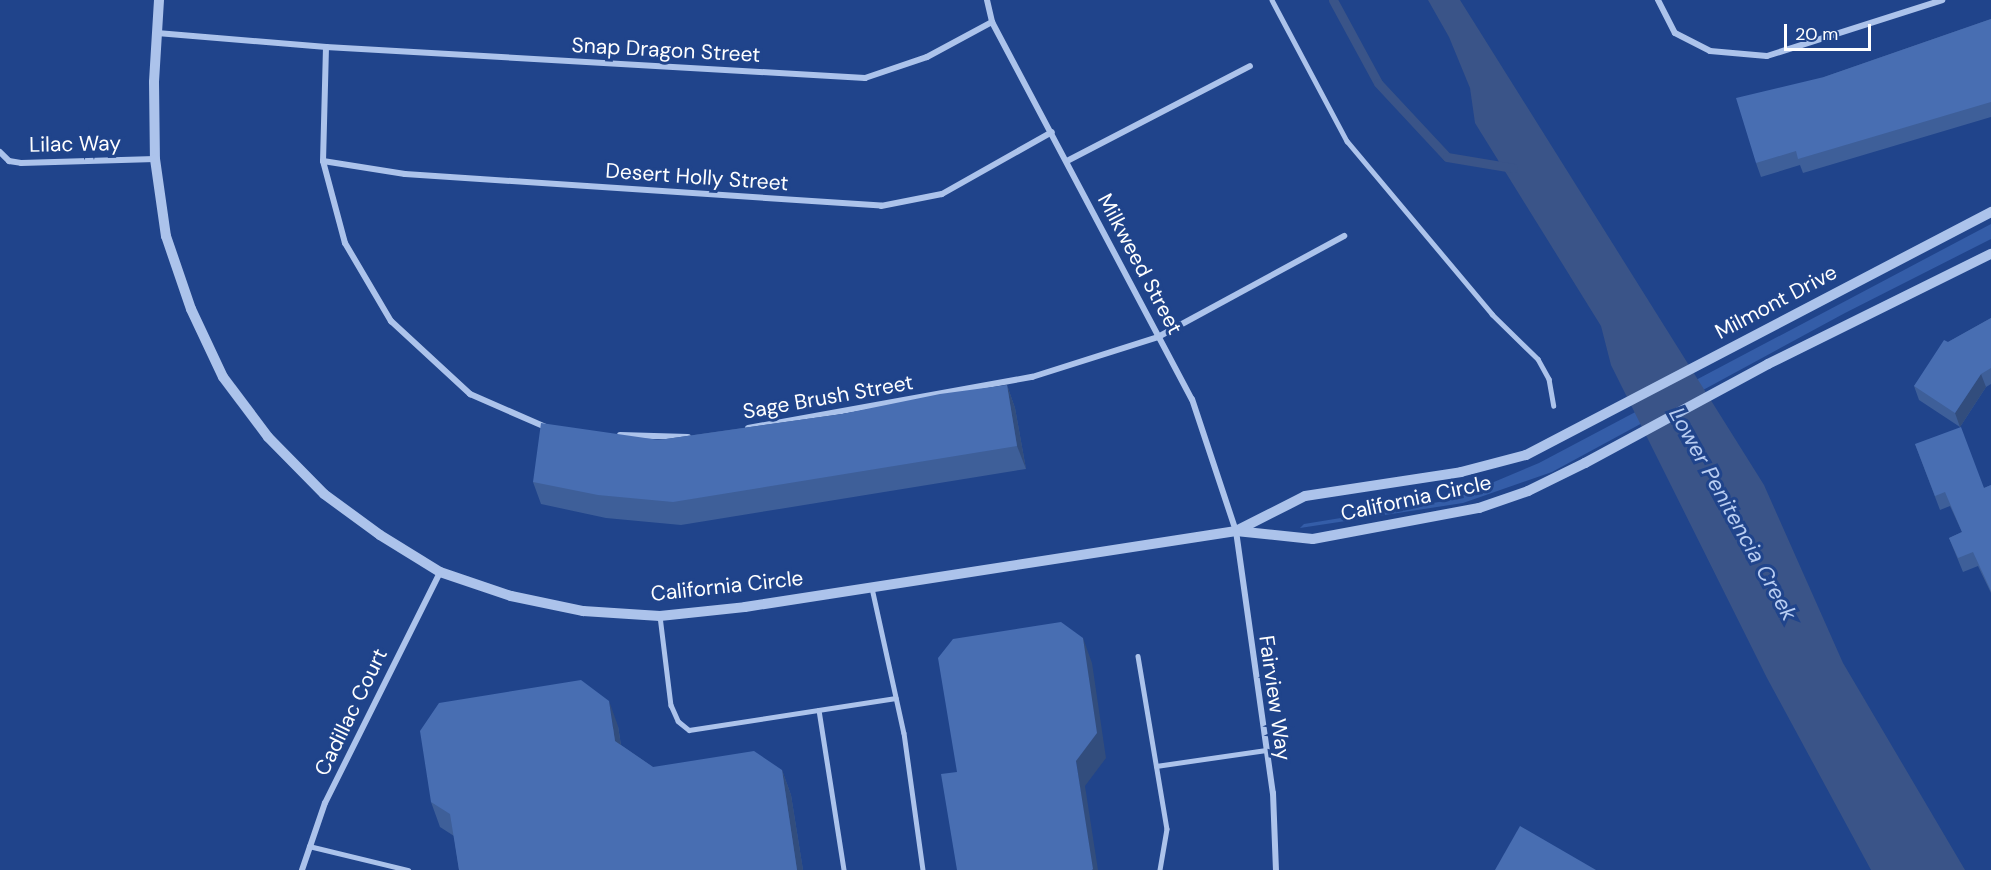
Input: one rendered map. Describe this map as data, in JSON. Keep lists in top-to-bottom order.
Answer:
{
  "streets": {
    "street": [
      "Snap Dragon Street",
      "Lilac Way",
      "Desert Holly Street",
      "Milkweed Street",
      "Milmont Drive",
      "Sage Brush Street",
      "California Circle",
      "Fairview Way",
      "Cadillac Court"
    ]
  },
  "crossings": [
    ["Snap Dragon Street", "Milkweed Street"],
    ["Snap Dragon Street", "California Circle"],
    ["Lilac Way", "California Circle"],
    ["Desert Holly Street", "Milkweed Street"],
    ["Milkweed Street", "Sage Brush Street"],
    ["Milkweed Street", "California Circle"],
    ["Milkweed Street", "Fairview Way"],
    ["Milmont Drive", "California Circle"],
    ["California Circle", "Fairview Way"],
    ["California Circle", "Cadillac Court"]
  ],
  "water": ["Lower Penitencia Creek"],
  "scale_bar": "20 m"
}
